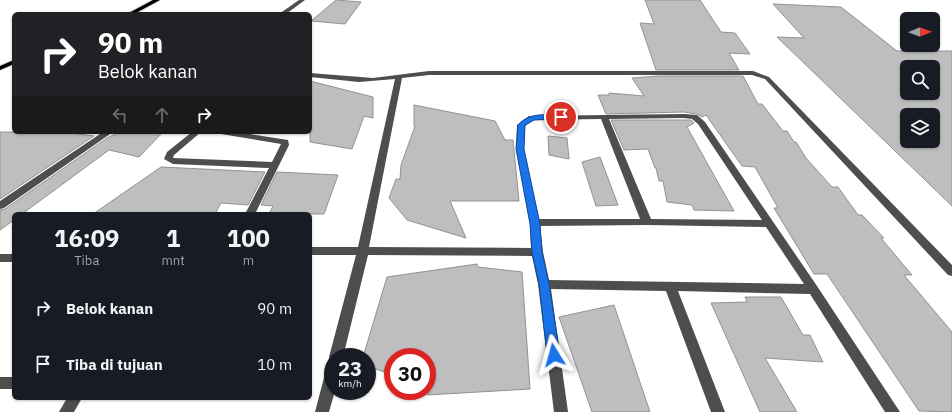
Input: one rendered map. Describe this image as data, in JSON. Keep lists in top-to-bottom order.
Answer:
{
  "north": "right",
  "page": {
    "turn": ["90 m", "Belok kanan"],
    "eta": [
      "16:09",
      "Tiba",
      "1",
      "mnt",
      "100",
      "m"
    ],
    "list": [
      {
        "name": "Belok kanan",
        "value": "90 m"
      },
      {
        "name": "Tiba di tujuan",
        "value": "10 m"
      }
    ],
    "speed": "23 km/h",
    "limit": "30"
  }
}
